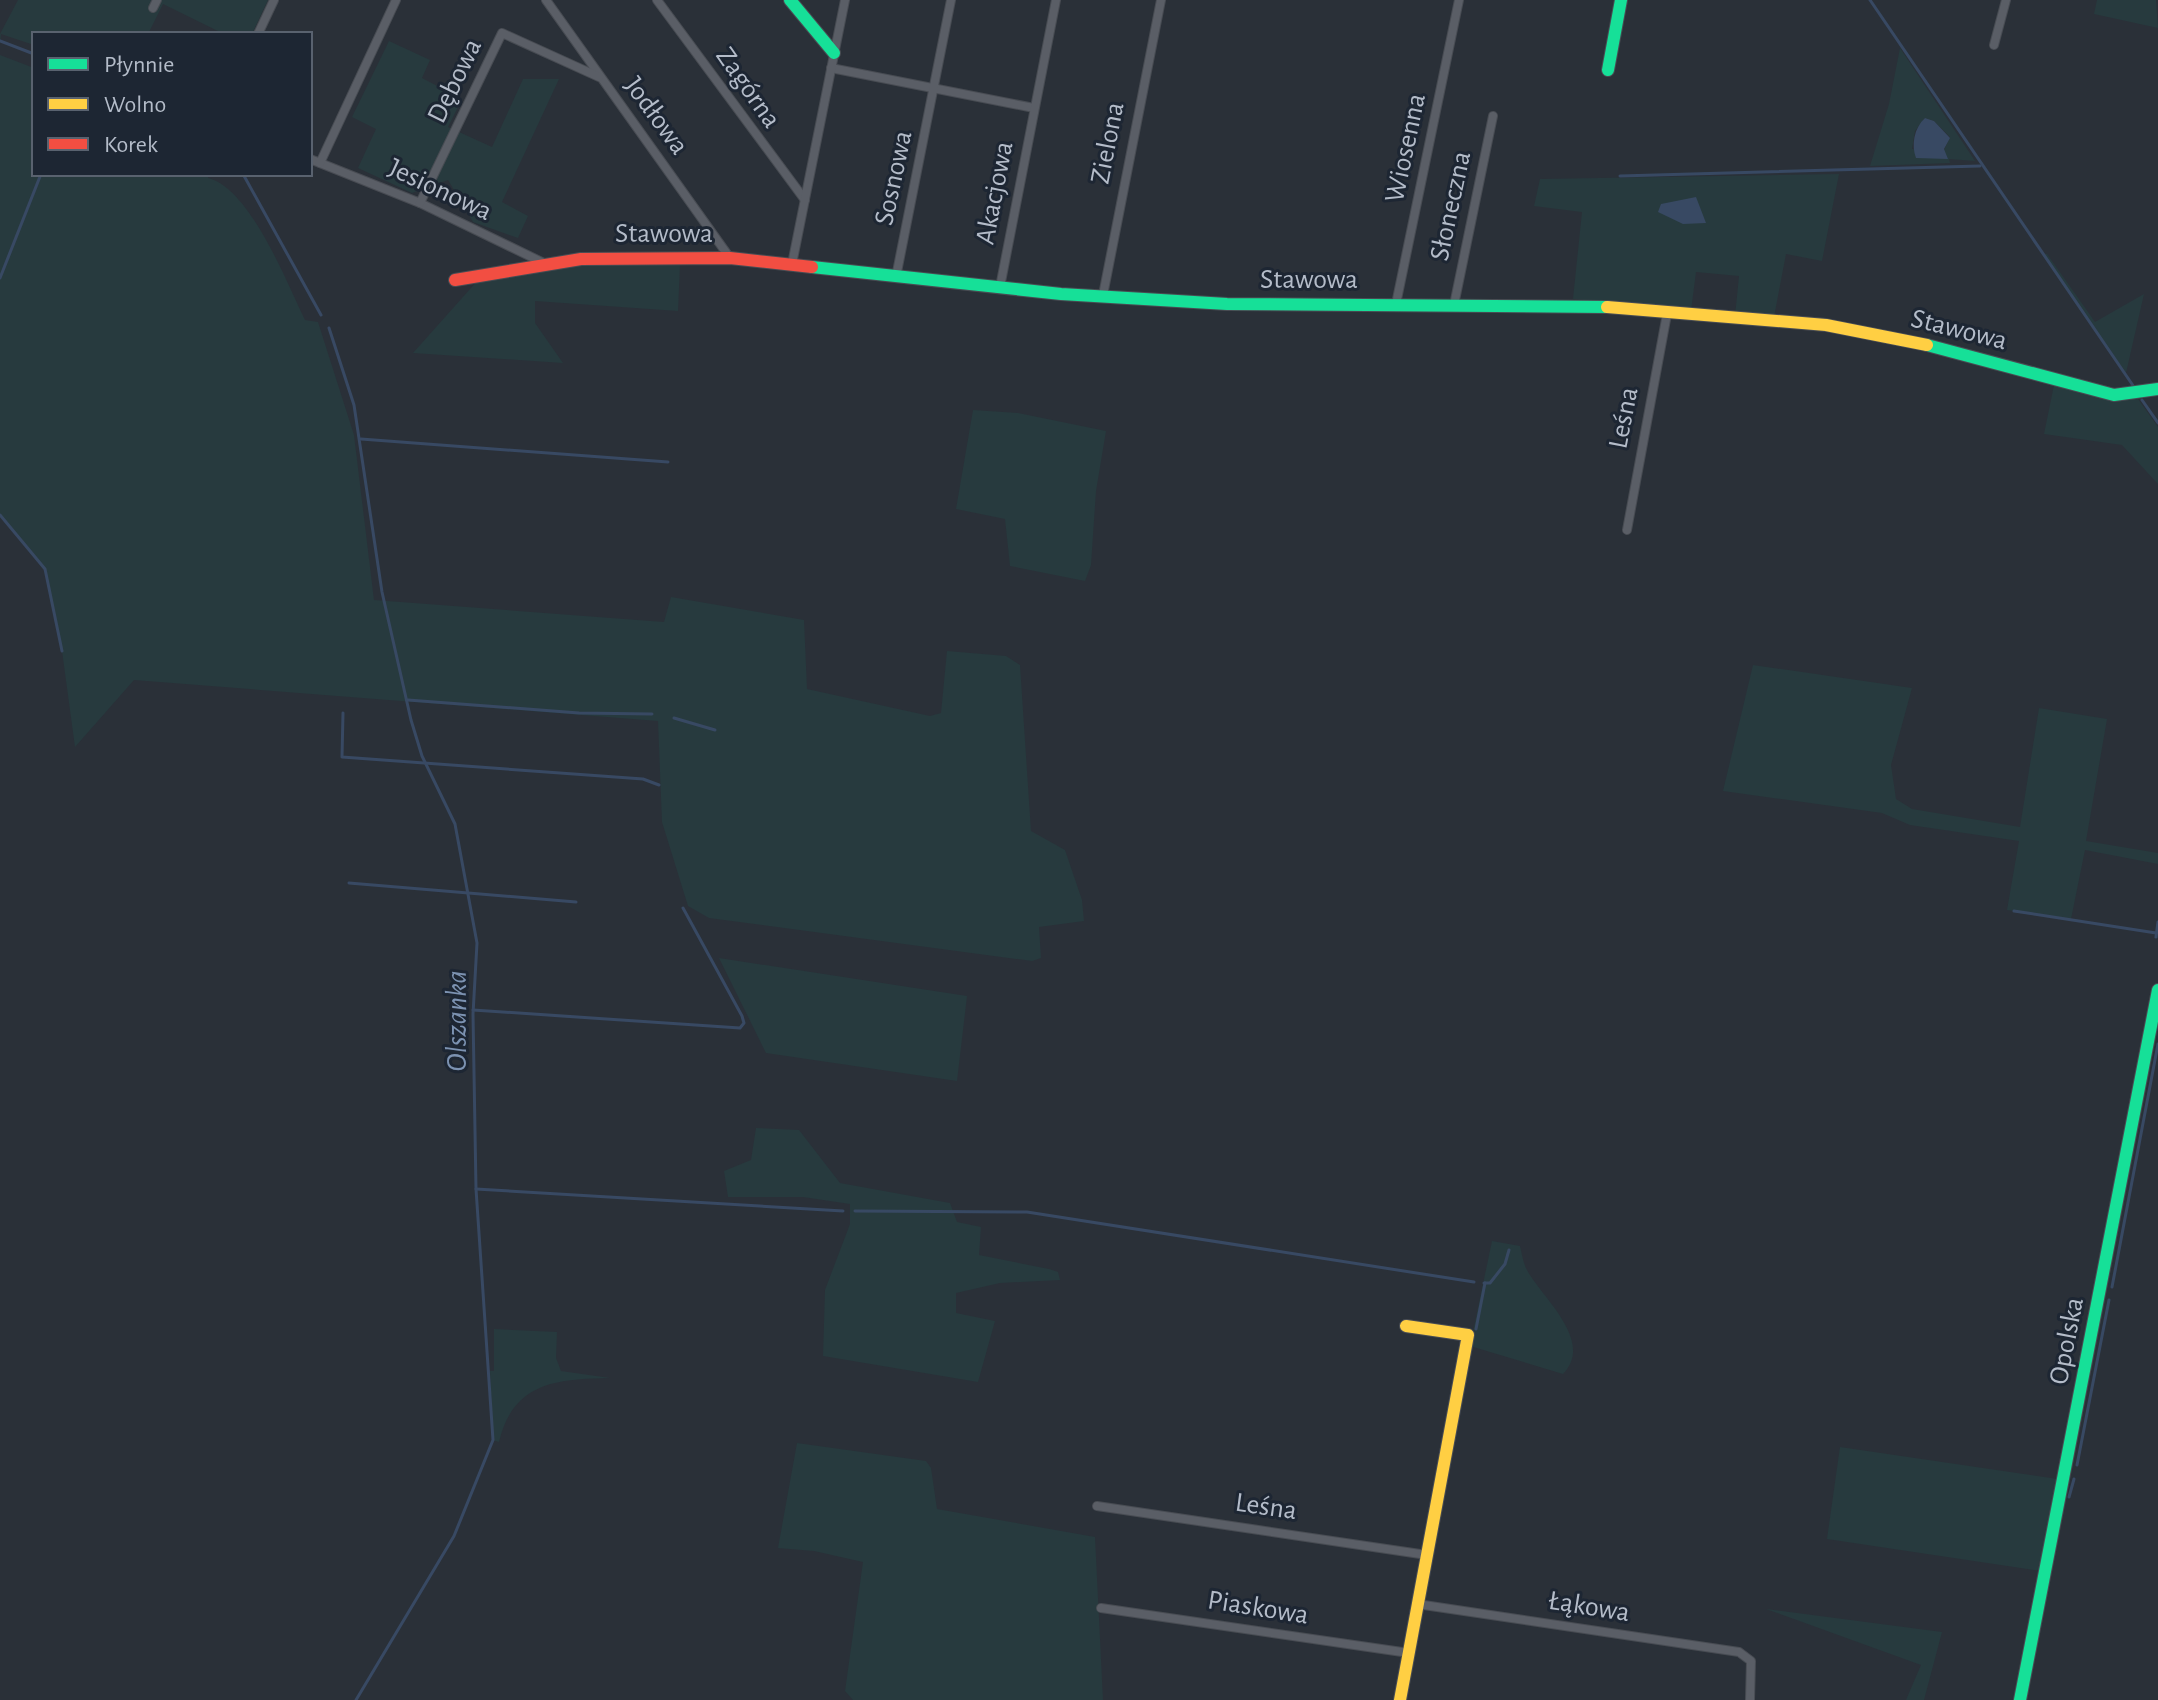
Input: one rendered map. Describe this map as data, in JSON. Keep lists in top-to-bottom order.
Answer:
{
  "streets": {
    "street": [
      "Dębowa",
      "Zagórna",
      "Jodłowa",
      "Zielona",
      "Wiosenna",
      "Sosnowa",
      "Jesionowa",
      "Akacjowa",
      "Słoneczna",
      "Stawowa",
      "Leśna",
      "Opolska",
      "Łąkowa",
      "Piaskowa"
    ]
  },
  "crossings": [
    ["Dębowa", "Jodłowa"],
    ["Dębowa", "Jesionowa"],
    ["Jodłowa", "Stawowa"],
    ["Zielona", "Stawowa"],
    ["Wiosenna", "Stawowa"],
    ["Sosnowa", "Akacjowa"],
    ["Sosnowa", "Stawowa"],
    ["Jesionowa", "Stawowa"],
    ["Akacjowa", "Stawowa"],
    ["Słoneczna", "Stawowa"],
    ["Stawowa", "Leśna"]
  ],
  "water": ["Olszanka"],
  "legend": ["Płynnie", "Wolno", "Korek"]
}
